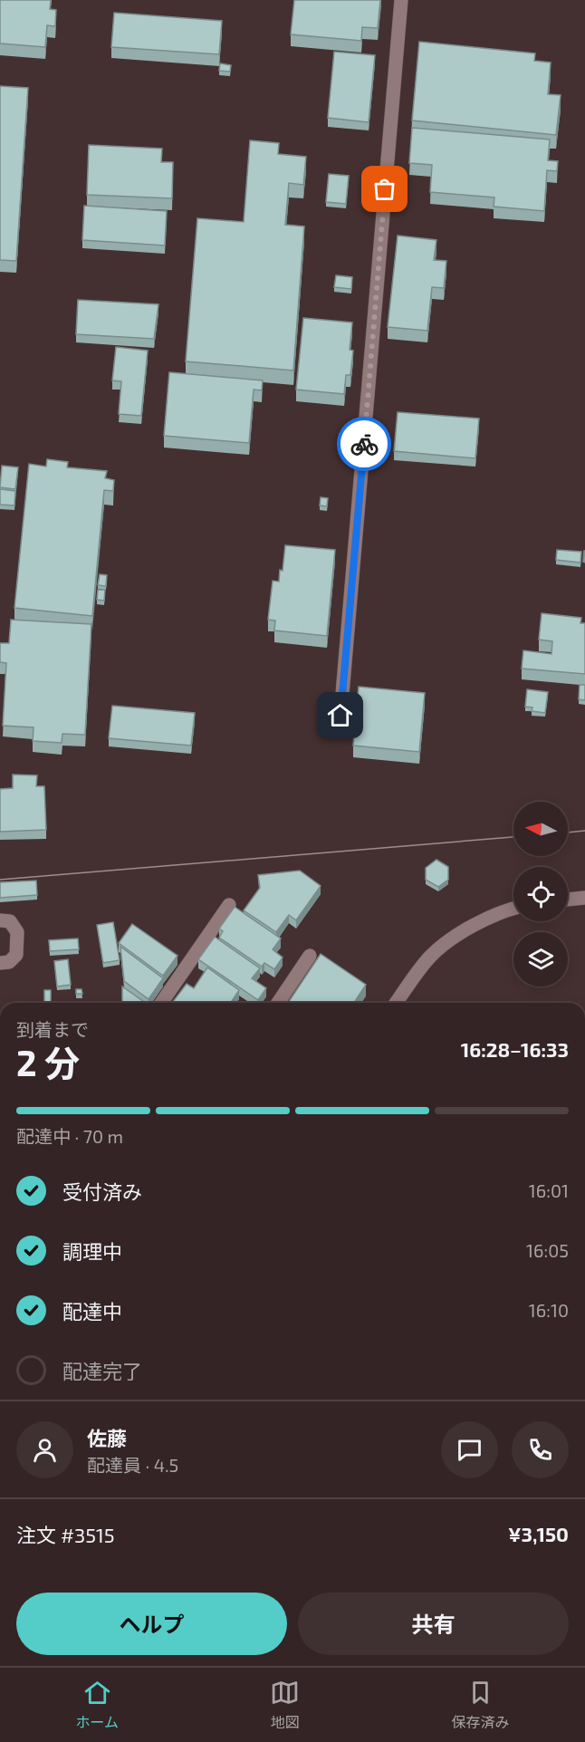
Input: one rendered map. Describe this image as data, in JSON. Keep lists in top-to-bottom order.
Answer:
{
  "north": "left",
  "page": {
    "heading": ["2 分", "到着まで", "16:28–16:33"],
    "panel": [
      "佐藤",
      "配達員 · 4.5",
      "注文 #3515",
      "¥3,150"
    ],
    "bar": "配達中 · 70 m",
    "list": [
      ["受付済み", "16:01"],
      ["調理中", "16:05"],
      ["配達中", "16:10"],
      "配達完了"
    ],
    "buttons": ["ヘルプ", "共有"],
    "tabs": ["ホーム", "地図", "保存済み"]
  }
}
